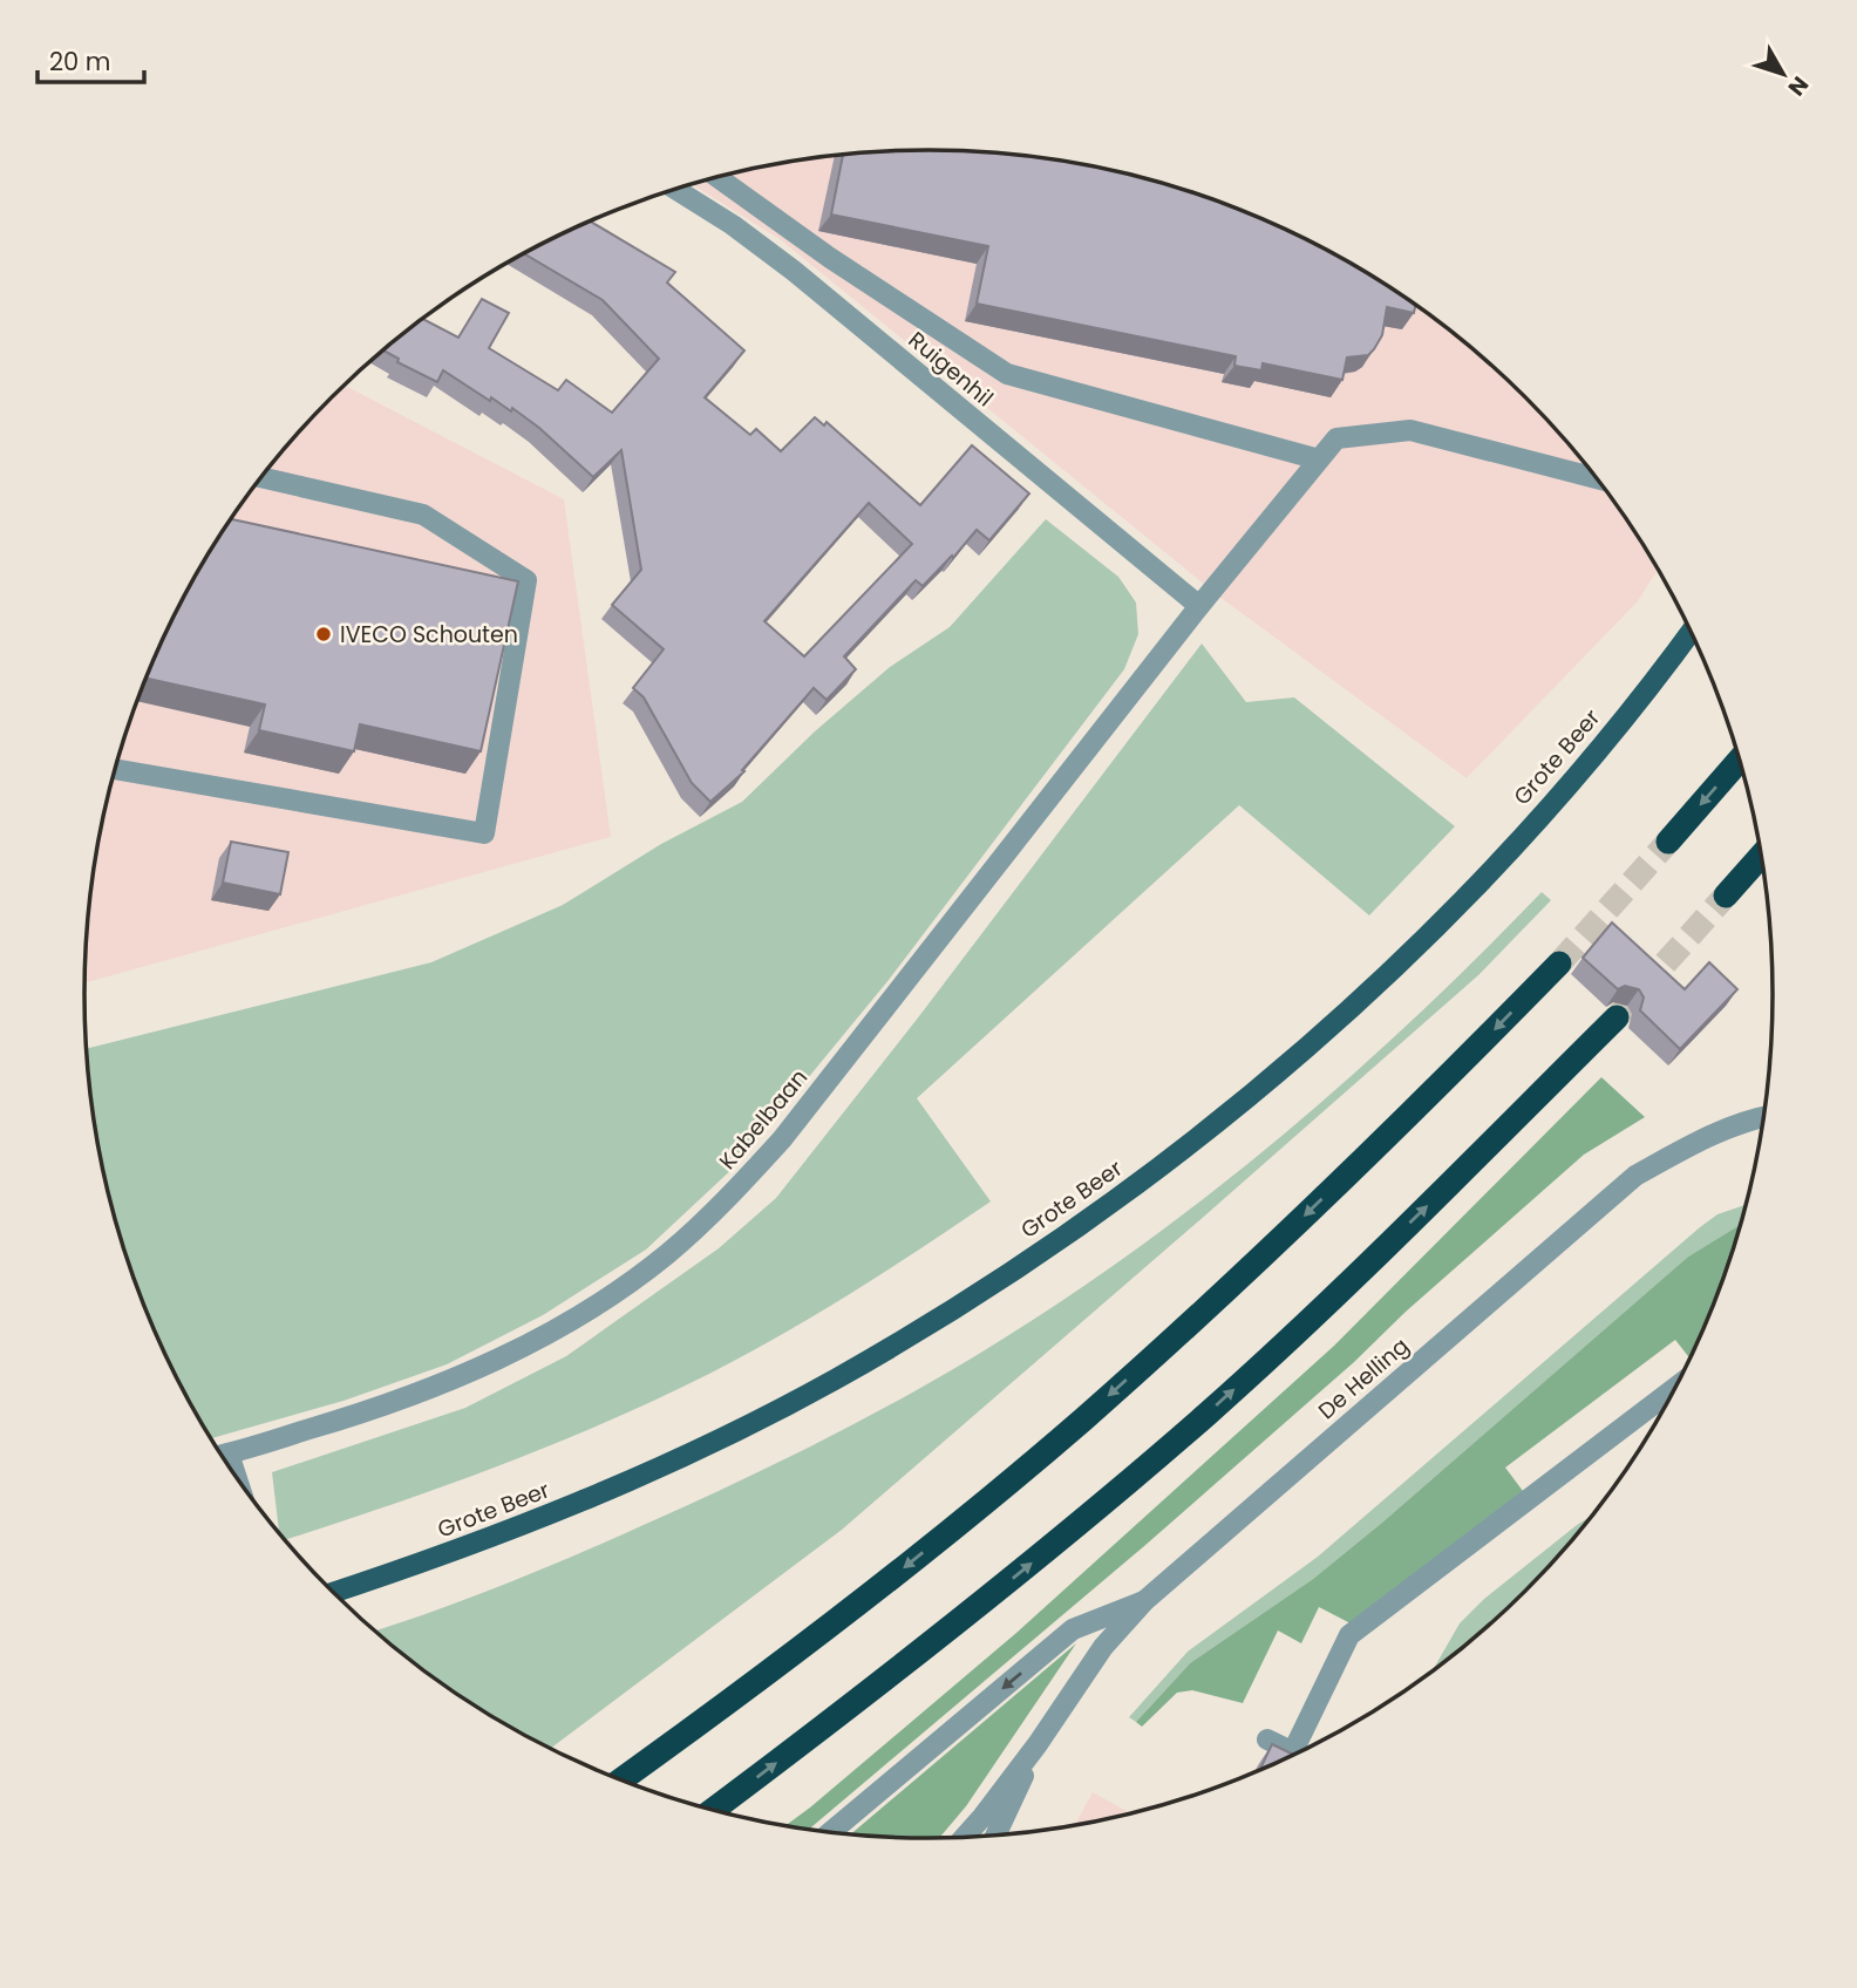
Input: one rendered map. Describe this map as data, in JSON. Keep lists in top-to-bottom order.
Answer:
{
  "streets": {
    "main road": ["Grote Beer"],
    "street": ["Ruigenhil", "Kabelbaan", "De Helling"]
  },
  "crossings": [
    ["Ruigenhil", "Kabelbaan"]
  ],
  "places": ["IVECO Schouten"],
  "scale_bar": "20 m",
  "north": "bottom right"
}
